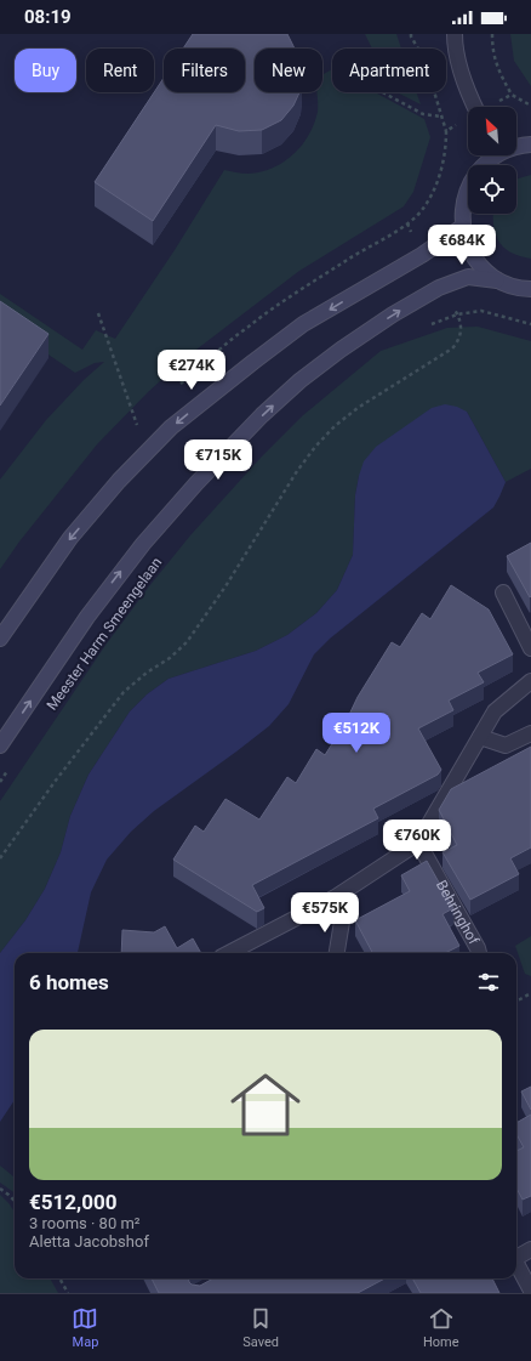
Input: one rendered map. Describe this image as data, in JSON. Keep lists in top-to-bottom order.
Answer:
{
  "streets": {
    "street": ["Meester Harm Smeengelaan", "Behringhof"]
  },
  "north": "top left",
  "page": {
    "status": "08:19",
    "chip": [
      "Buy",
      "Rent",
      "Filters",
      "New",
      "Apartment"
    ],
    "price": [
      "€684K",
      "€274K",
      "€715K",
      "€512K",
      "€760K",
      "€575K"
    ],
    "heading": "6 homes",
    "list": [
      {
        "name": "€512,000",
        "note": "3 rooms · 80 m² · Aletta Jacobshof"
      }
    ],
    "tabs": ["Map", "Saved", "Home"]
  }
}
